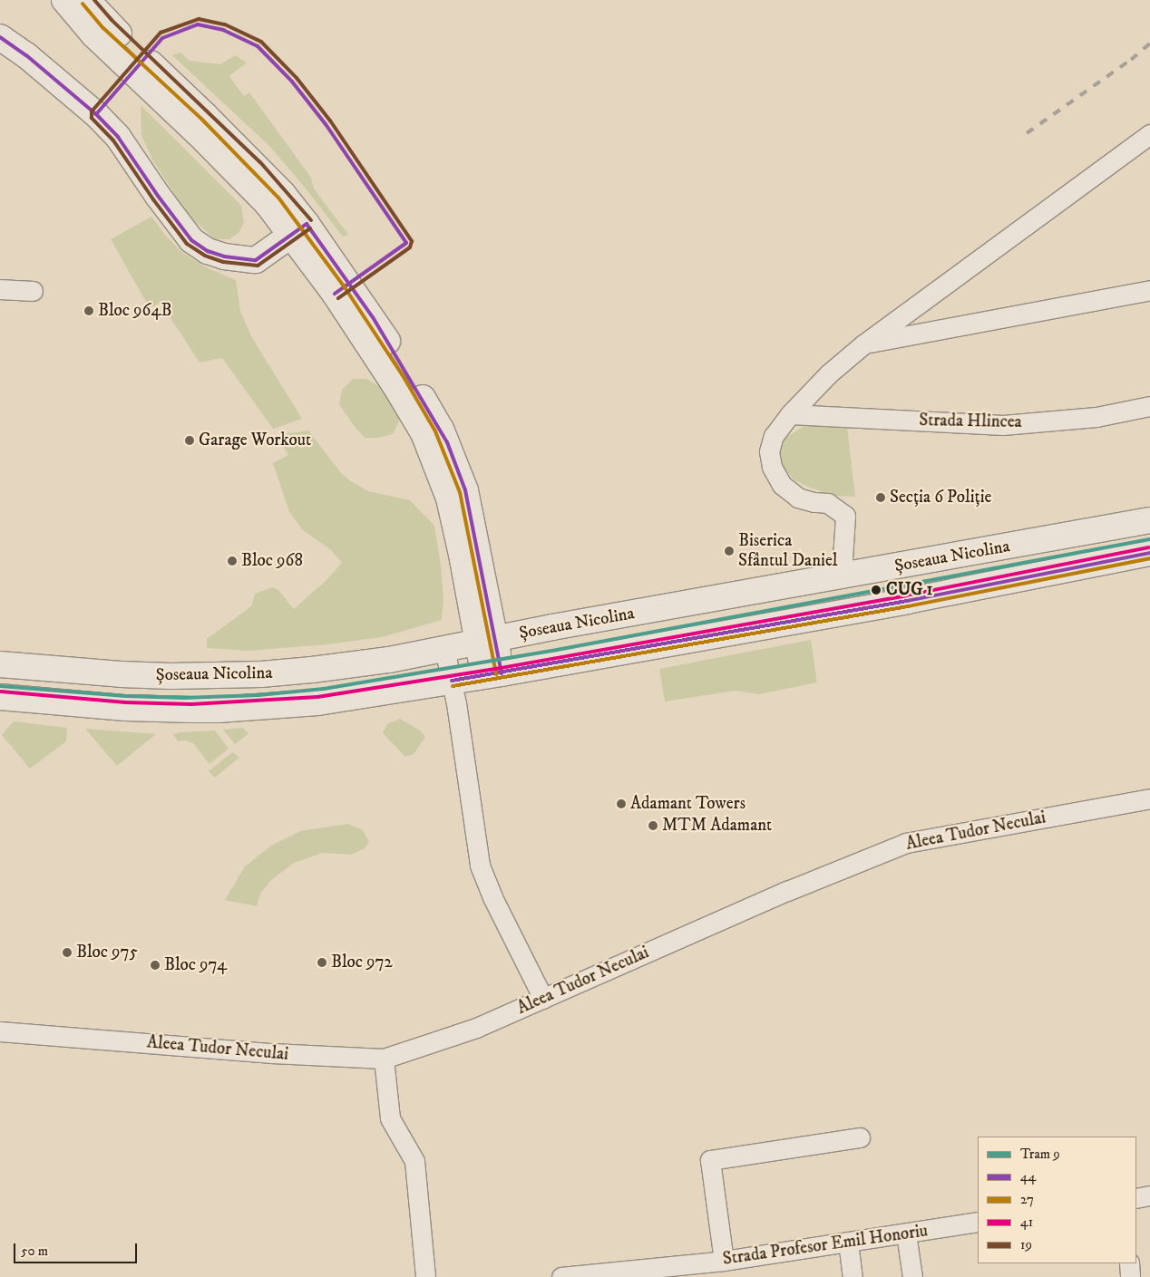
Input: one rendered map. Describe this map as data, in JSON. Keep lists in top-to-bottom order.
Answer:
{
  "streets": {
    "main road": ["Șoseaua Nicolina"],
    "street": ["Strada Hlincea", "Aleea Tudor Neculai", "Strada Profesor Emil Honoriu"]
  },
  "places": [
    "Bloc 964B",
    "Garage Workout",
    "Secția 6 Poliție",
    "Biserica Sfântul Daniel",
    "Bloc 968",
    "CUG 1",
    "Adamant Towers",
    "MTM Adamant",
    "Bloc 975",
    "Bloc 972",
    "Bloc 974"
  ],
  "lines": [
    "transit line 19",
    "transit line 27",
    "transit line 44",
    "tram line 9",
    "transit line 41"
  ],
  "legend": [
    "Tram 9",
    "44",
    "27",
    "41",
    "19"
  ],
  "scale_bar": "50 m"
}
